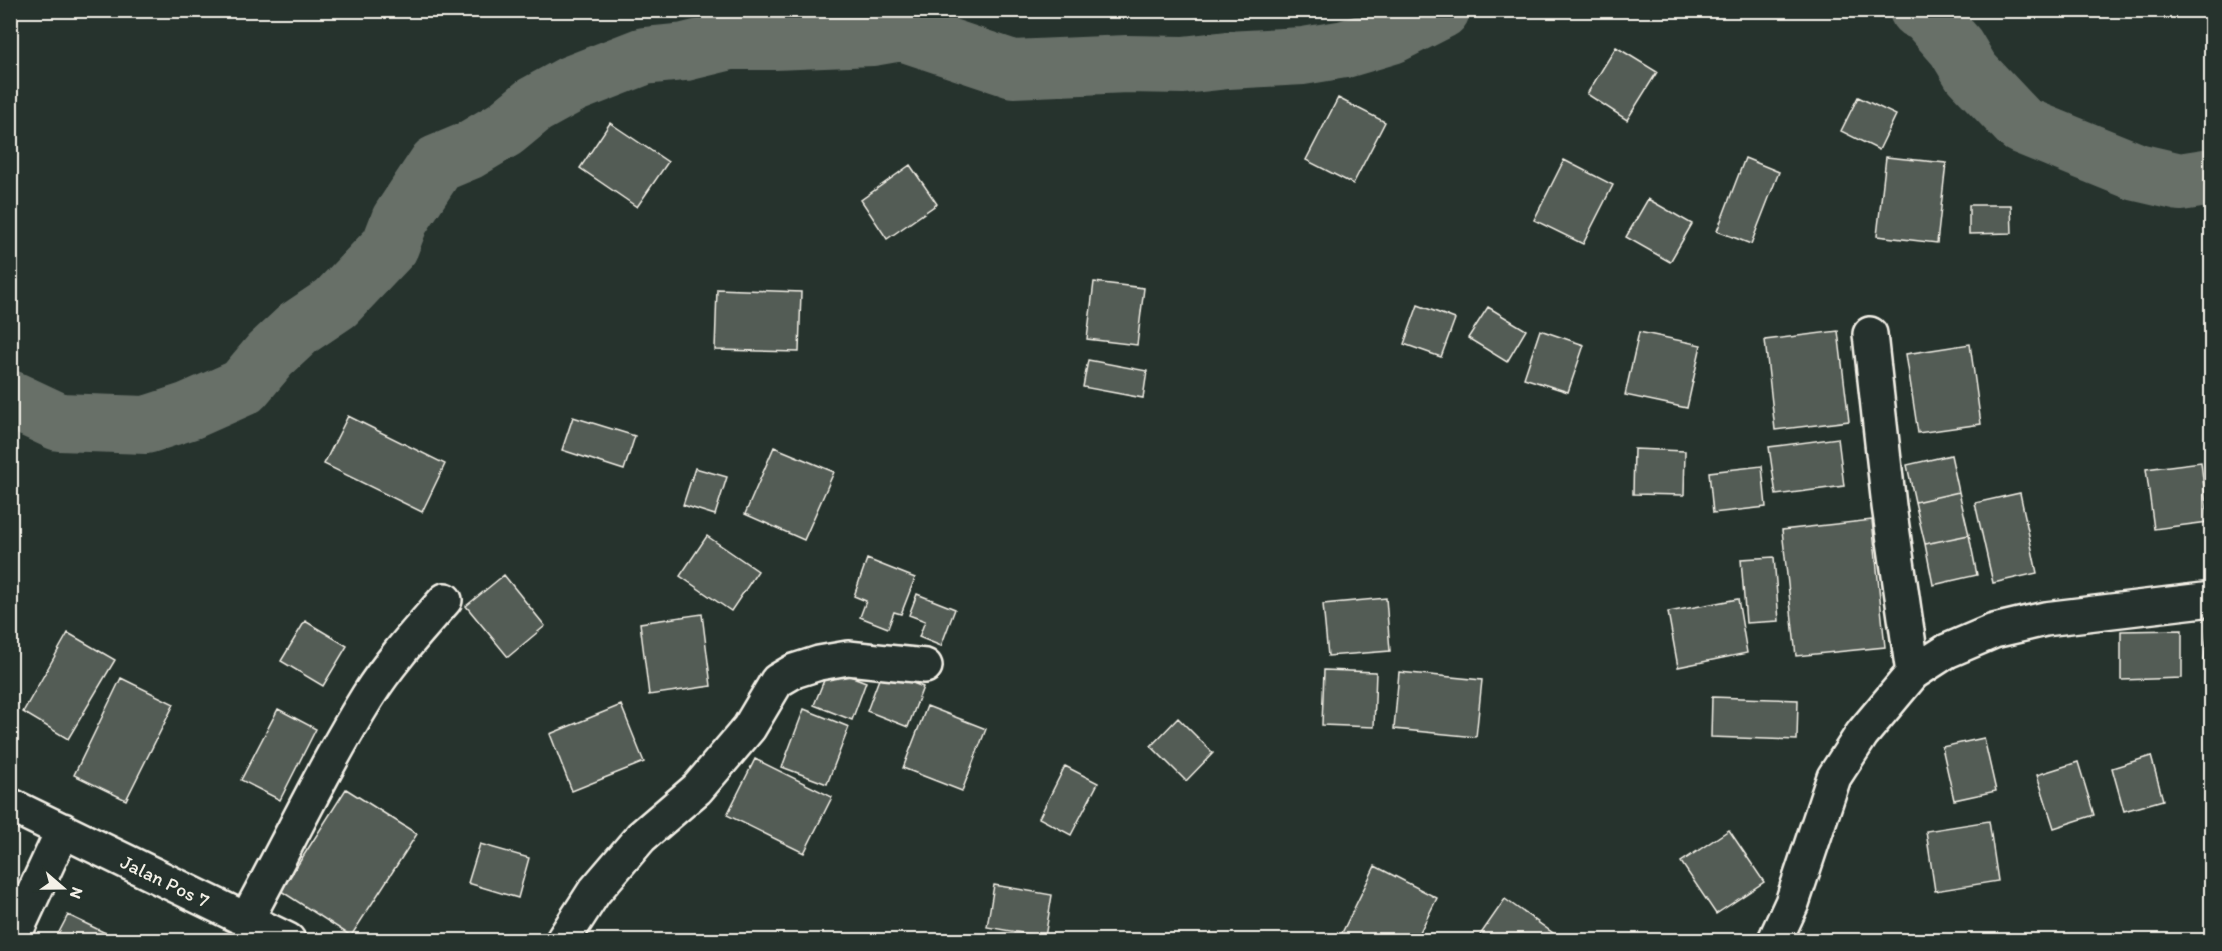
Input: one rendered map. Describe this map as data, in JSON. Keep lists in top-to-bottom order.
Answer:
{
  "streets": {
    "street": ["Jalan Pos 7"]
  },
  "north": "right"
}
